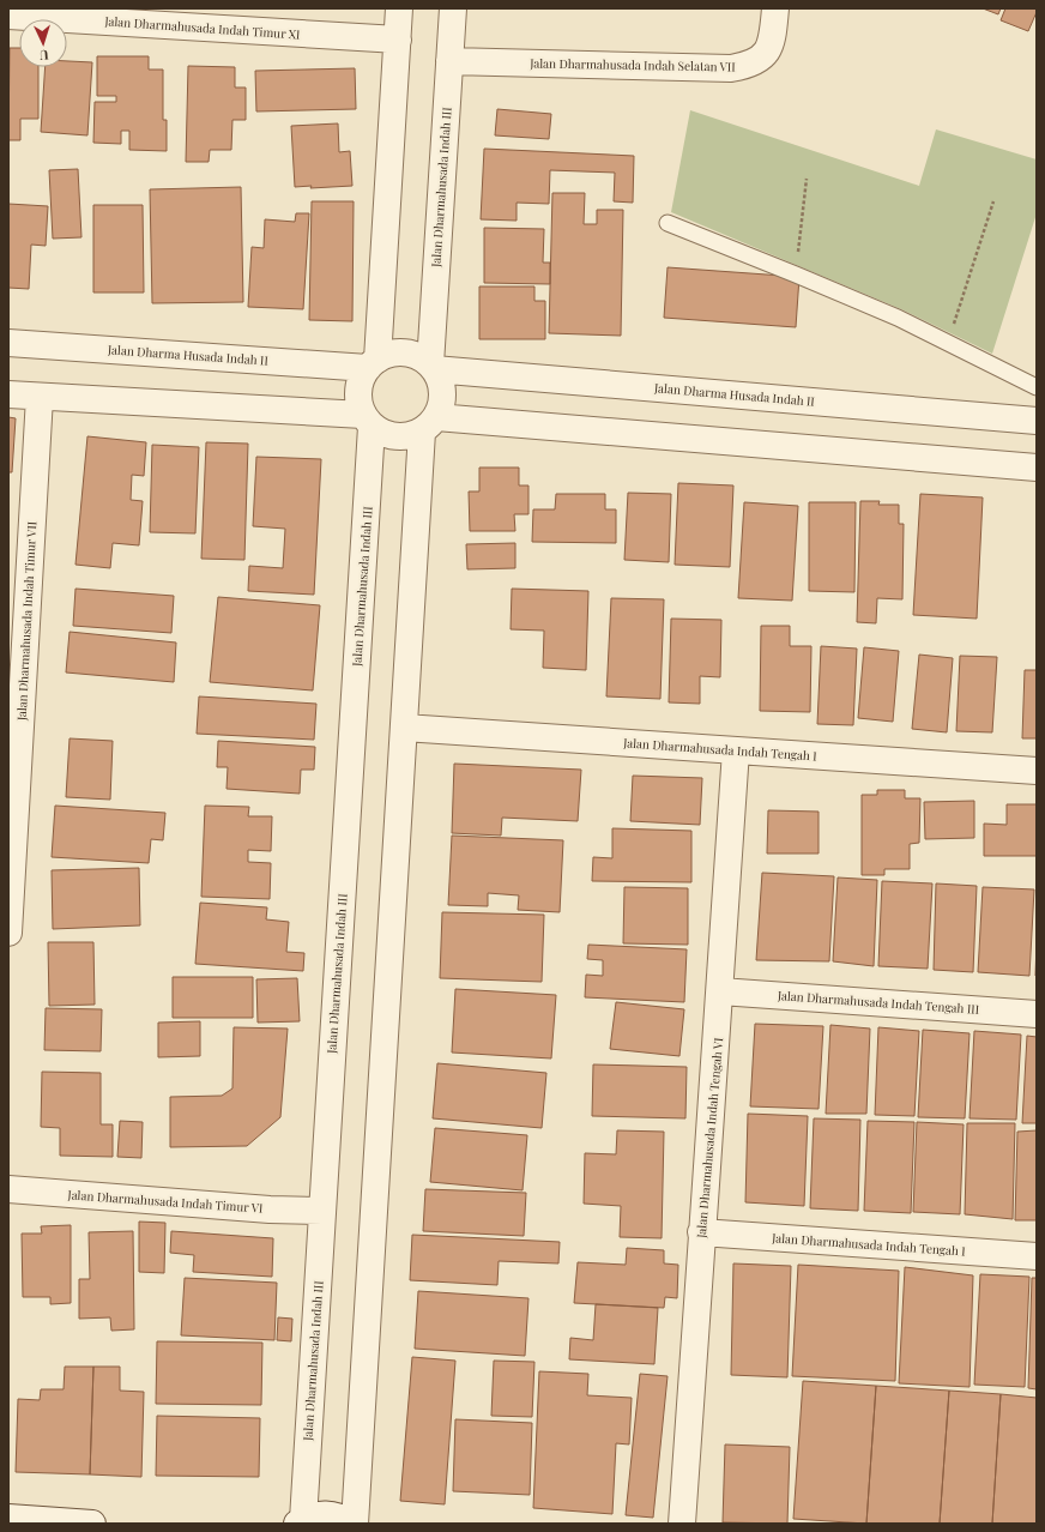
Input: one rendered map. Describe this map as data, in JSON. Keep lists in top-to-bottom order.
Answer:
{
  "streets": {
    "street": [
      "Jalan Dharmahusada Indah Timur XI",
      "Jalan Dharmahusada Indah Selatan VII",
      "Jalan Dharmahusada Indah III",
      "Jalan Dharma Husada Indah II",
      "Jalan Dharmahusada Indah Timur VII",
      "Jalan Dharmahusada Indah Tengah I",
      "Jalan Dharmahusada Indah Tengah III",
      "Jalan Dharmahusada Indah Tengah VI",
      "Jalan Dharmahusada Indah Timur VI"
    ]
  },
  "crossings": [
    ["Jalan Dharmahusada Indah Selatan VII", "Jalan Dharmahusada Indah III"],
    ["Jalan Dharmahusada Indah III", "Jalan Dharma Husada Indah II"],
    ["Jalan Dharmahusada Indah III", "Jalan Dharmahusada Indah Timur VI"],
    ["Jalan Dharmahusada Indah Tengah I", "Jalan Dharmahusada Indah Tengah VI"],
    ["Jalan Dharmahusada Indah Tengah III", "Jalan Dharmahusada Indah Tengah VI"]
  ],
  "north": "bottom"
}
